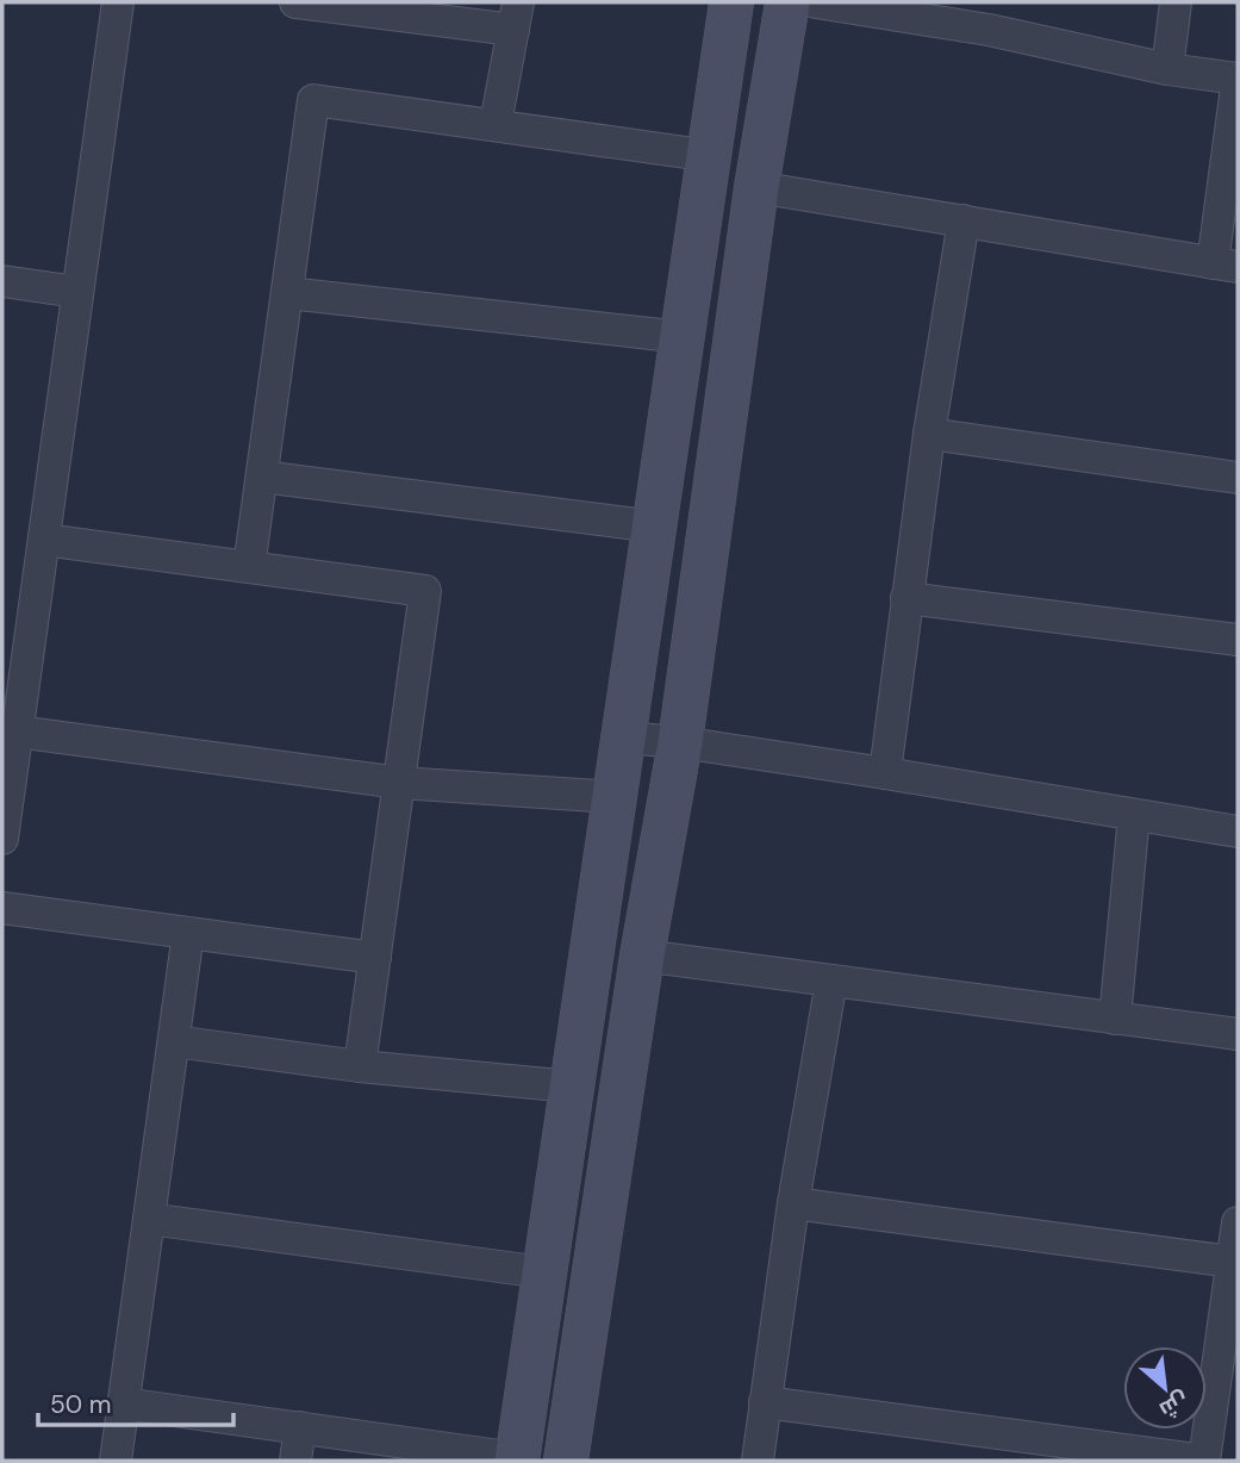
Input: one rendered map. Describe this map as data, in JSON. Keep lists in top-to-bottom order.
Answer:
{
  "scale_bar": "50 m",
  "north": "bottom right"
}
